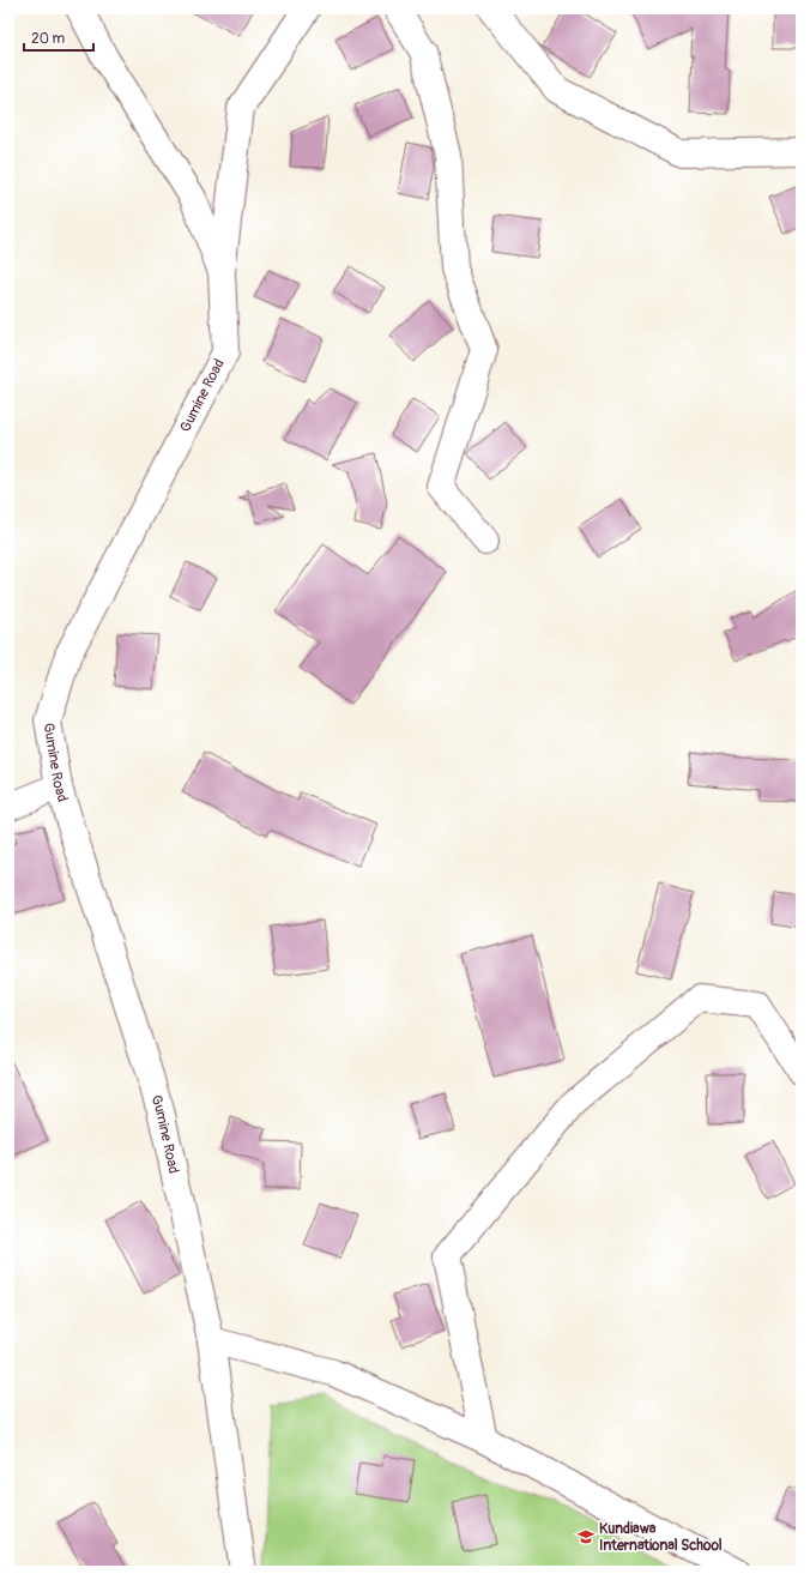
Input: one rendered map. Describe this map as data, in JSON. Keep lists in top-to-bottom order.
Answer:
{
  "streets": {
    "street": ["Gumine Road"]
  },
  "places": {
    "school or university": ["Kundiawa International School"]
  },
  "scale_bar": "20 m"
}
